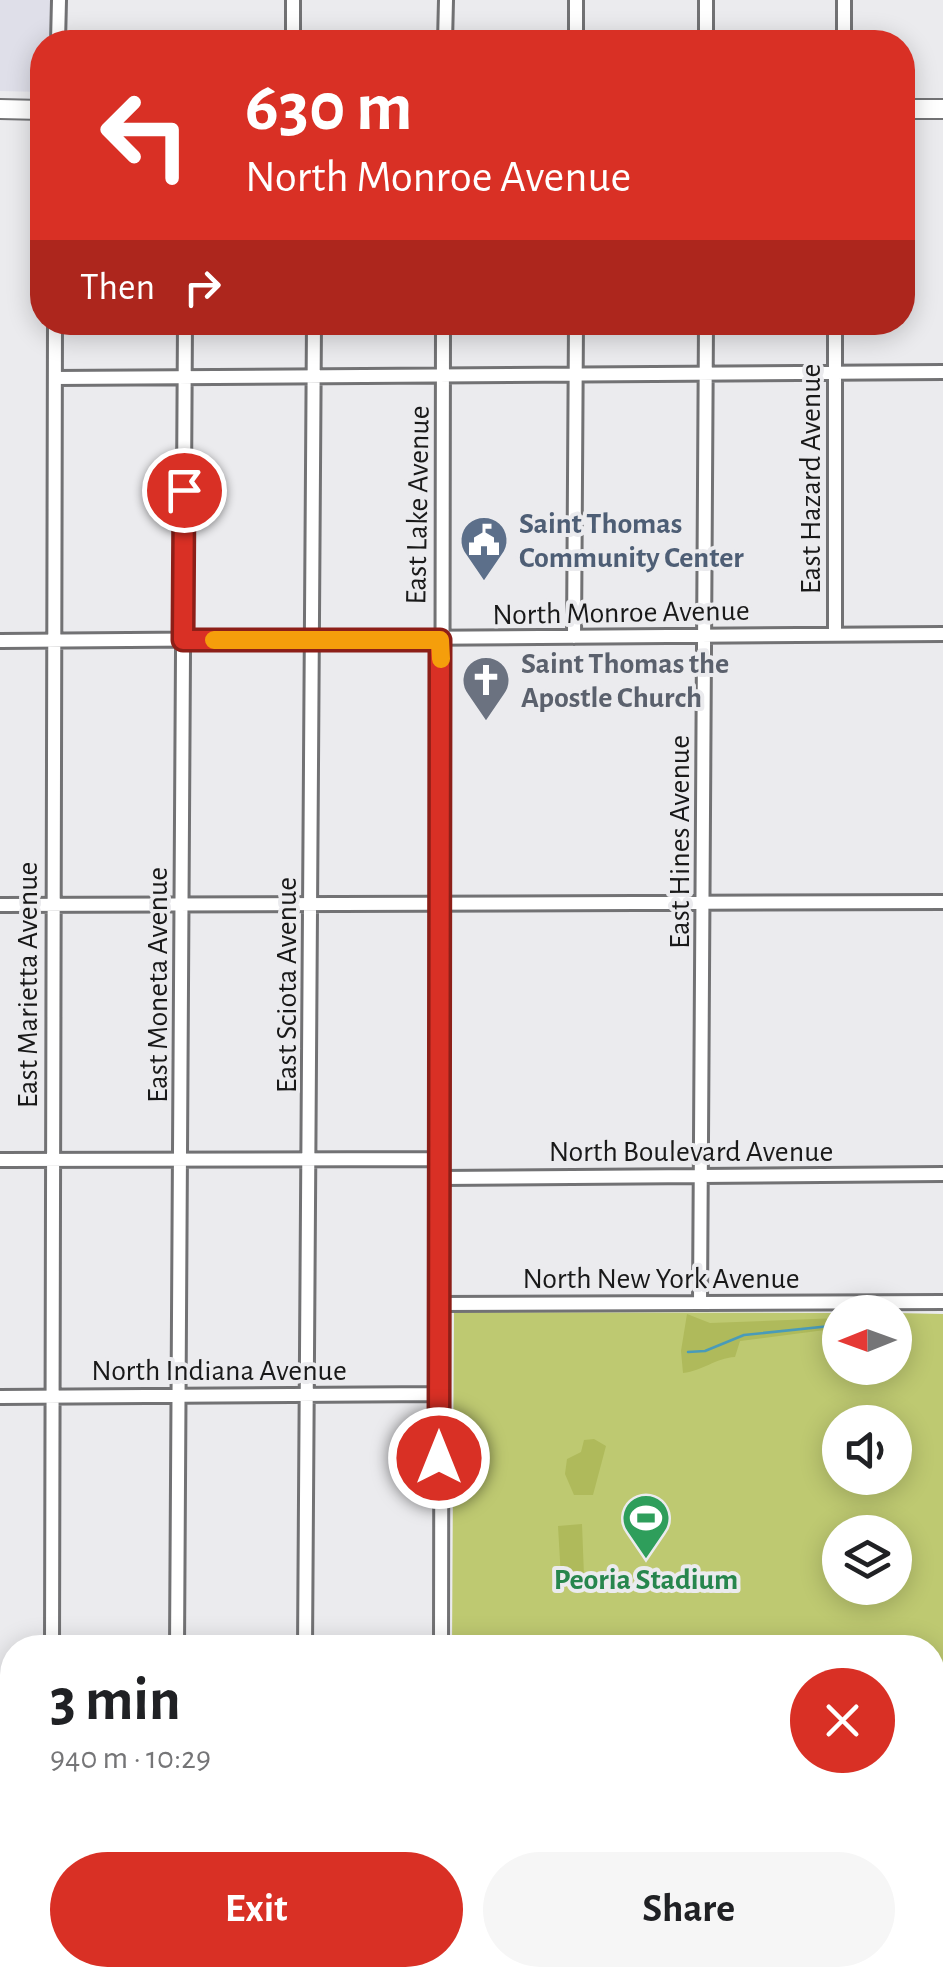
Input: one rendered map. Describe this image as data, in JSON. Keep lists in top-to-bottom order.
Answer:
{
  "streets": {
    "street": [
      "East Hazard Avenue",
      "East Lake Avenue",
      "North Monroe Avenue",
      "East Hines Avenue",
      "East Marietta Avenue",
      "East Moneta Avenue",
      "East Sciota Avenue",
      "North Boulevard Avenue",
      "North New York Avenue",
      "North Indiana Avenue"
    ]
  },
  "crossings": [
    ["East Hazard Avenue", "North Monroe Avenue"],
    ["East Lake Avenue", "North Monroe Avenue"],
    ["East Lake Avenue", "North Boulevard Avenue"],
    ["East Lake Avenue", "North New York Avenue"],
    ["East Lake Avenue", "North Indiana Avenue"],
    ["North Monroe Avenue", "East Hines Avenue"],
    ["North Monroe Avenue", "East Marietta Avenue"],
    ["North Monroe Avenue", "East Moneta Avenue"],
    ["North Monroe Avenue", "East Sciota Avenue"],
    ["East Hines Avenue", "North Boulevard Avenue"],
    ["East Hines Avenue", "North New York Avenue"],
    ["East Marietta Avenue", "North Indiana Avenue"],
    ["East Moneta Avenue", "North Indiana Avenue"],
    ["East Sciota Avenue", "North Indiana Avenue"]
  ],
  "places": {
    "public building": ["Saint Thomas Community Center"],
    "church": ["Saint Thomas the Apostle Church"],
    "sports": ["Peoria Stadium"]
  },
  "north": "left",
  "page": {
    "turn": ["630 m", "North Monroe Avenue"],
    "then": "Then",
    "heading": ["3 min", "940 m · 10:29"],
    "buttons": ["Exit", "Share"]
  }
}
